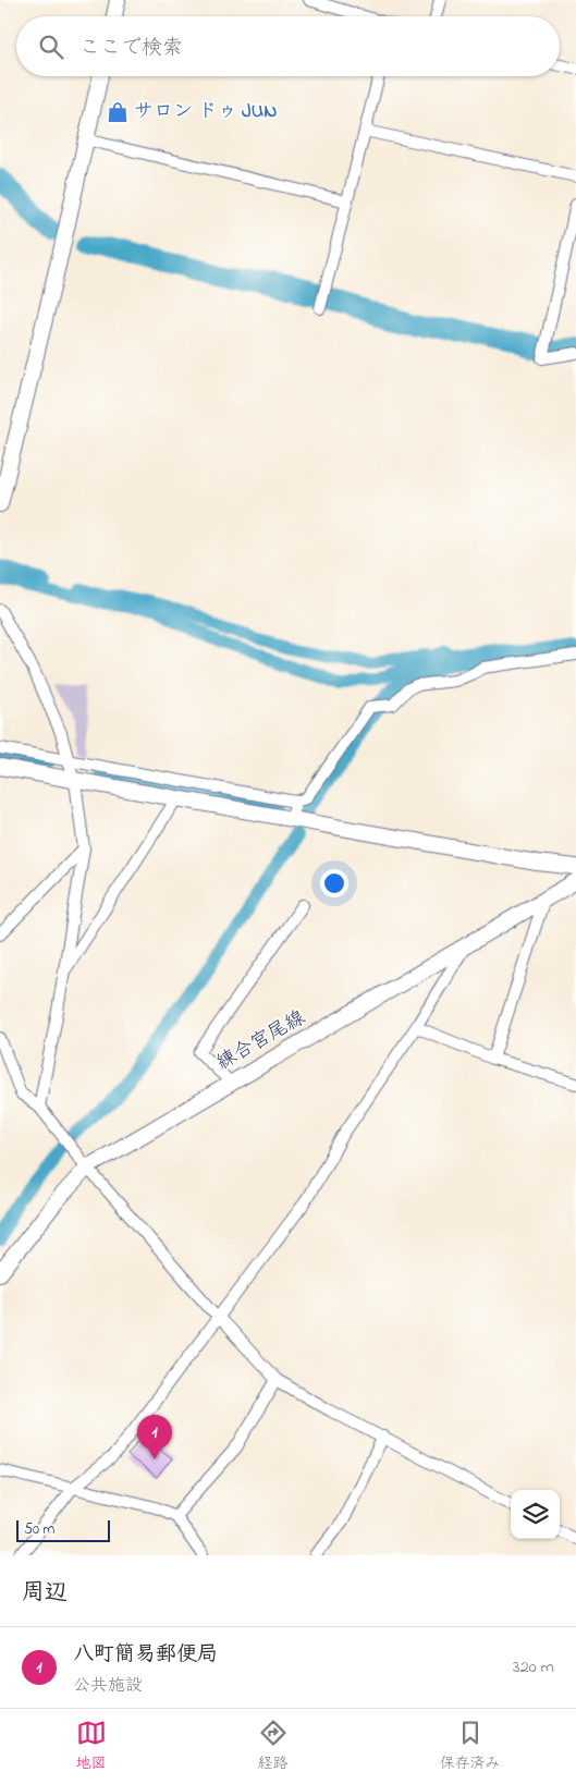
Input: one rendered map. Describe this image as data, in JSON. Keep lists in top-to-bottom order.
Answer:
{
  "streets": {
    "street": ["練合宮尾線"]
  },
  "places": {
    "shop": ["サロン ドゥ JUN"]
  },
  "scale_bar": "50 m",
  "page": {
    "search": "ここで検索",
    "pins": "1",
    "scale": "50 m",
    "heading": "周辺",
    "list": [
      {
        "mark": "1",
        "name": "八町簡易郵便局",
        "note": "公共施設",
        "value": "320 m"
      }
    ],
    "nav": ["地図", "経路", "保存済み"]
  }
}
